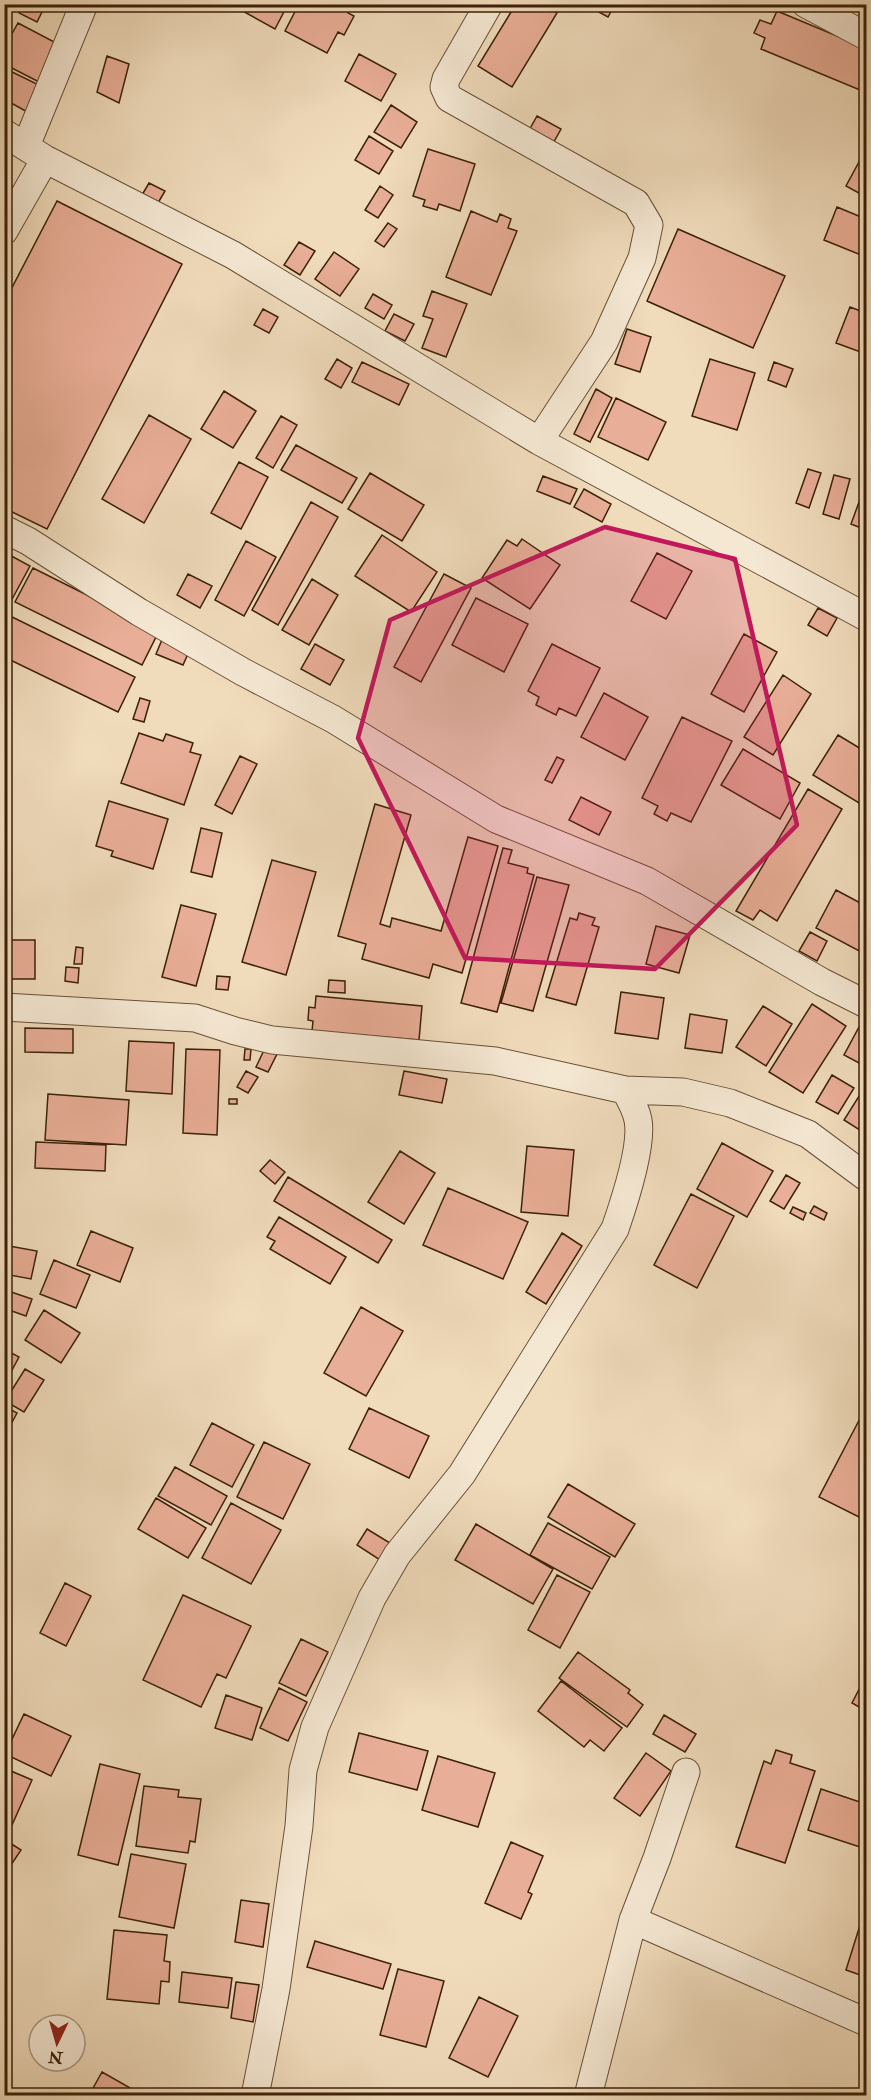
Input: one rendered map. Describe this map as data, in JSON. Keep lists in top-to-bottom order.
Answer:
{
  "north": "bottom"
}
